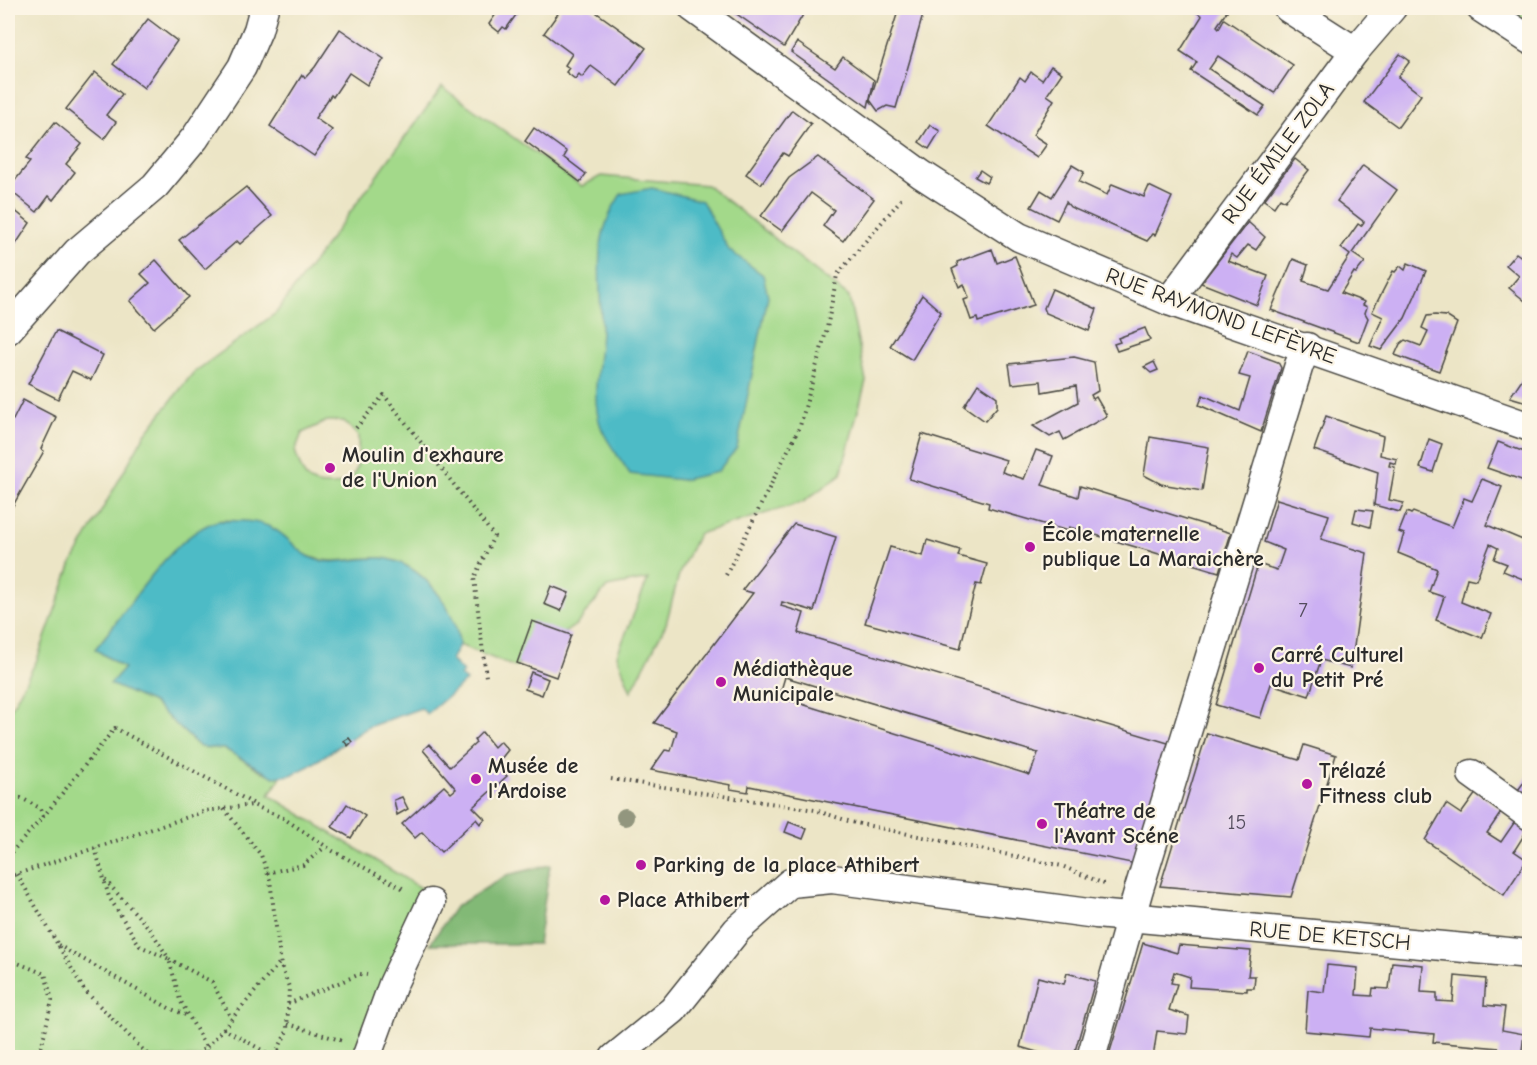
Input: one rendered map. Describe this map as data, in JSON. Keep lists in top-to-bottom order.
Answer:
{
  "streets": {
    "street": ["RUE ÉMILE ZOLA", "RUE RAYMOND LEFÈVRE", "RUE DE KETSCH"]
  },
  "crossings": [
    ["RUE ÉMILE ZOLA", "RUE RAYMOND LEFÈVRE"]
  ],
  "places": [
    "Moulin d'exhaure de l'Union",
    "École maternelle publique La Maraichère",
    "Carré Culturel du Petit Pré",
    "Médiathèque Municipale",
    "Musée de l'Ardoise",
    "Trélazé Fitness club",
    "Théatre de l'Avant Scéne",
    "Parking de la place Athibert",
    "Place Athibert"
  ],
  "house_numbers": ["7", "15"]
}
